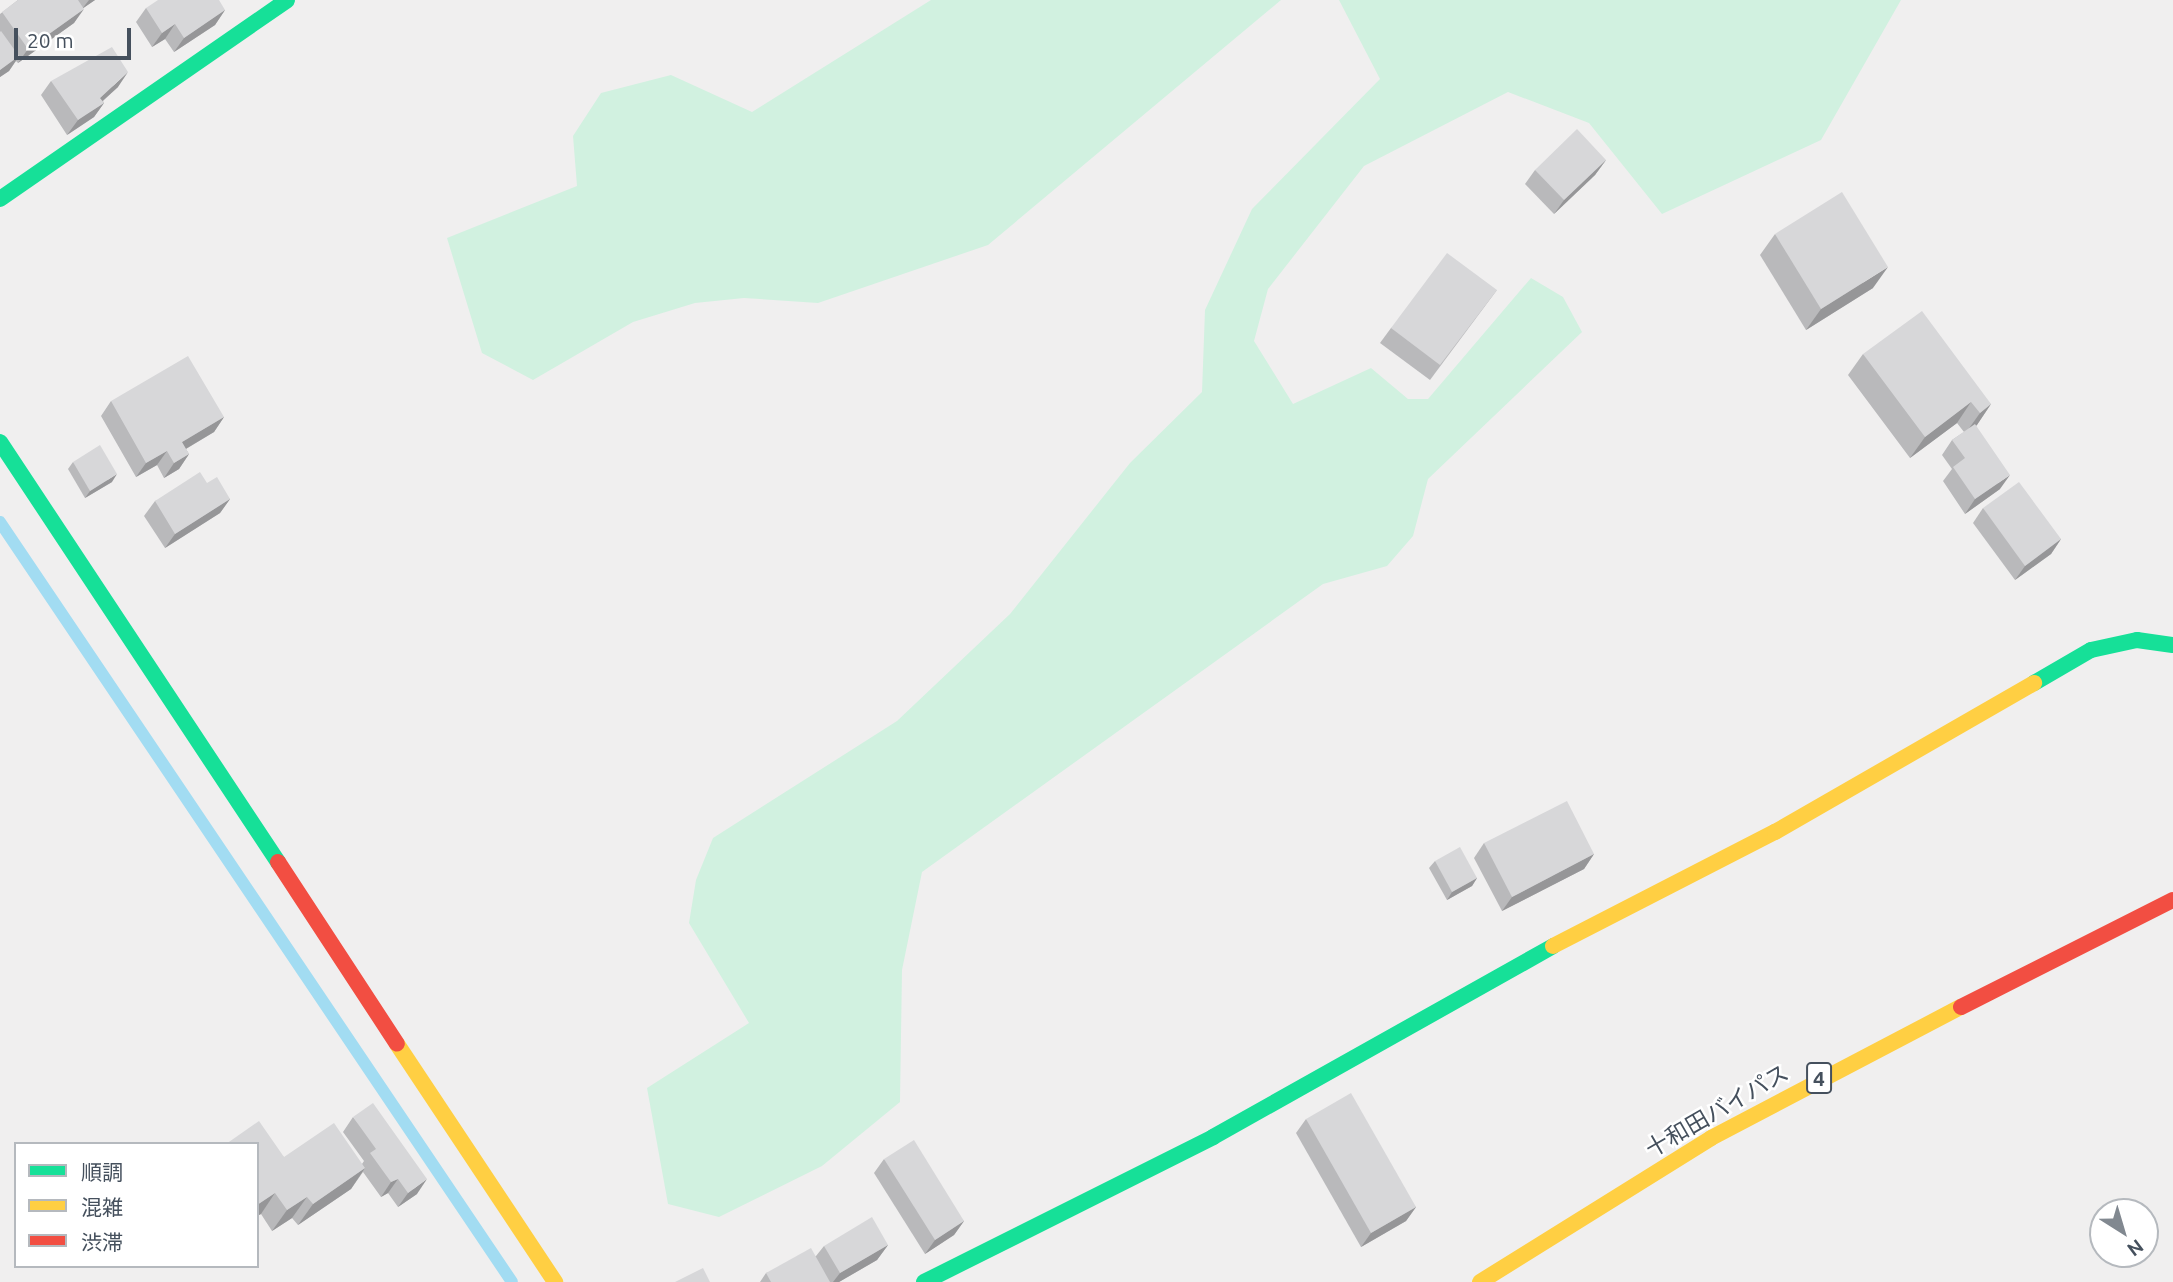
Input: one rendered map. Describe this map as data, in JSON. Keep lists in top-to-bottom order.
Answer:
{
  "streets": {
    "main road": ["4", "十和田バイパス"]
  },
  "legend": ["順調", "混雑", "渋滞"],
  "scale_bar": "20 m",
  "north": "bottom right"
}
